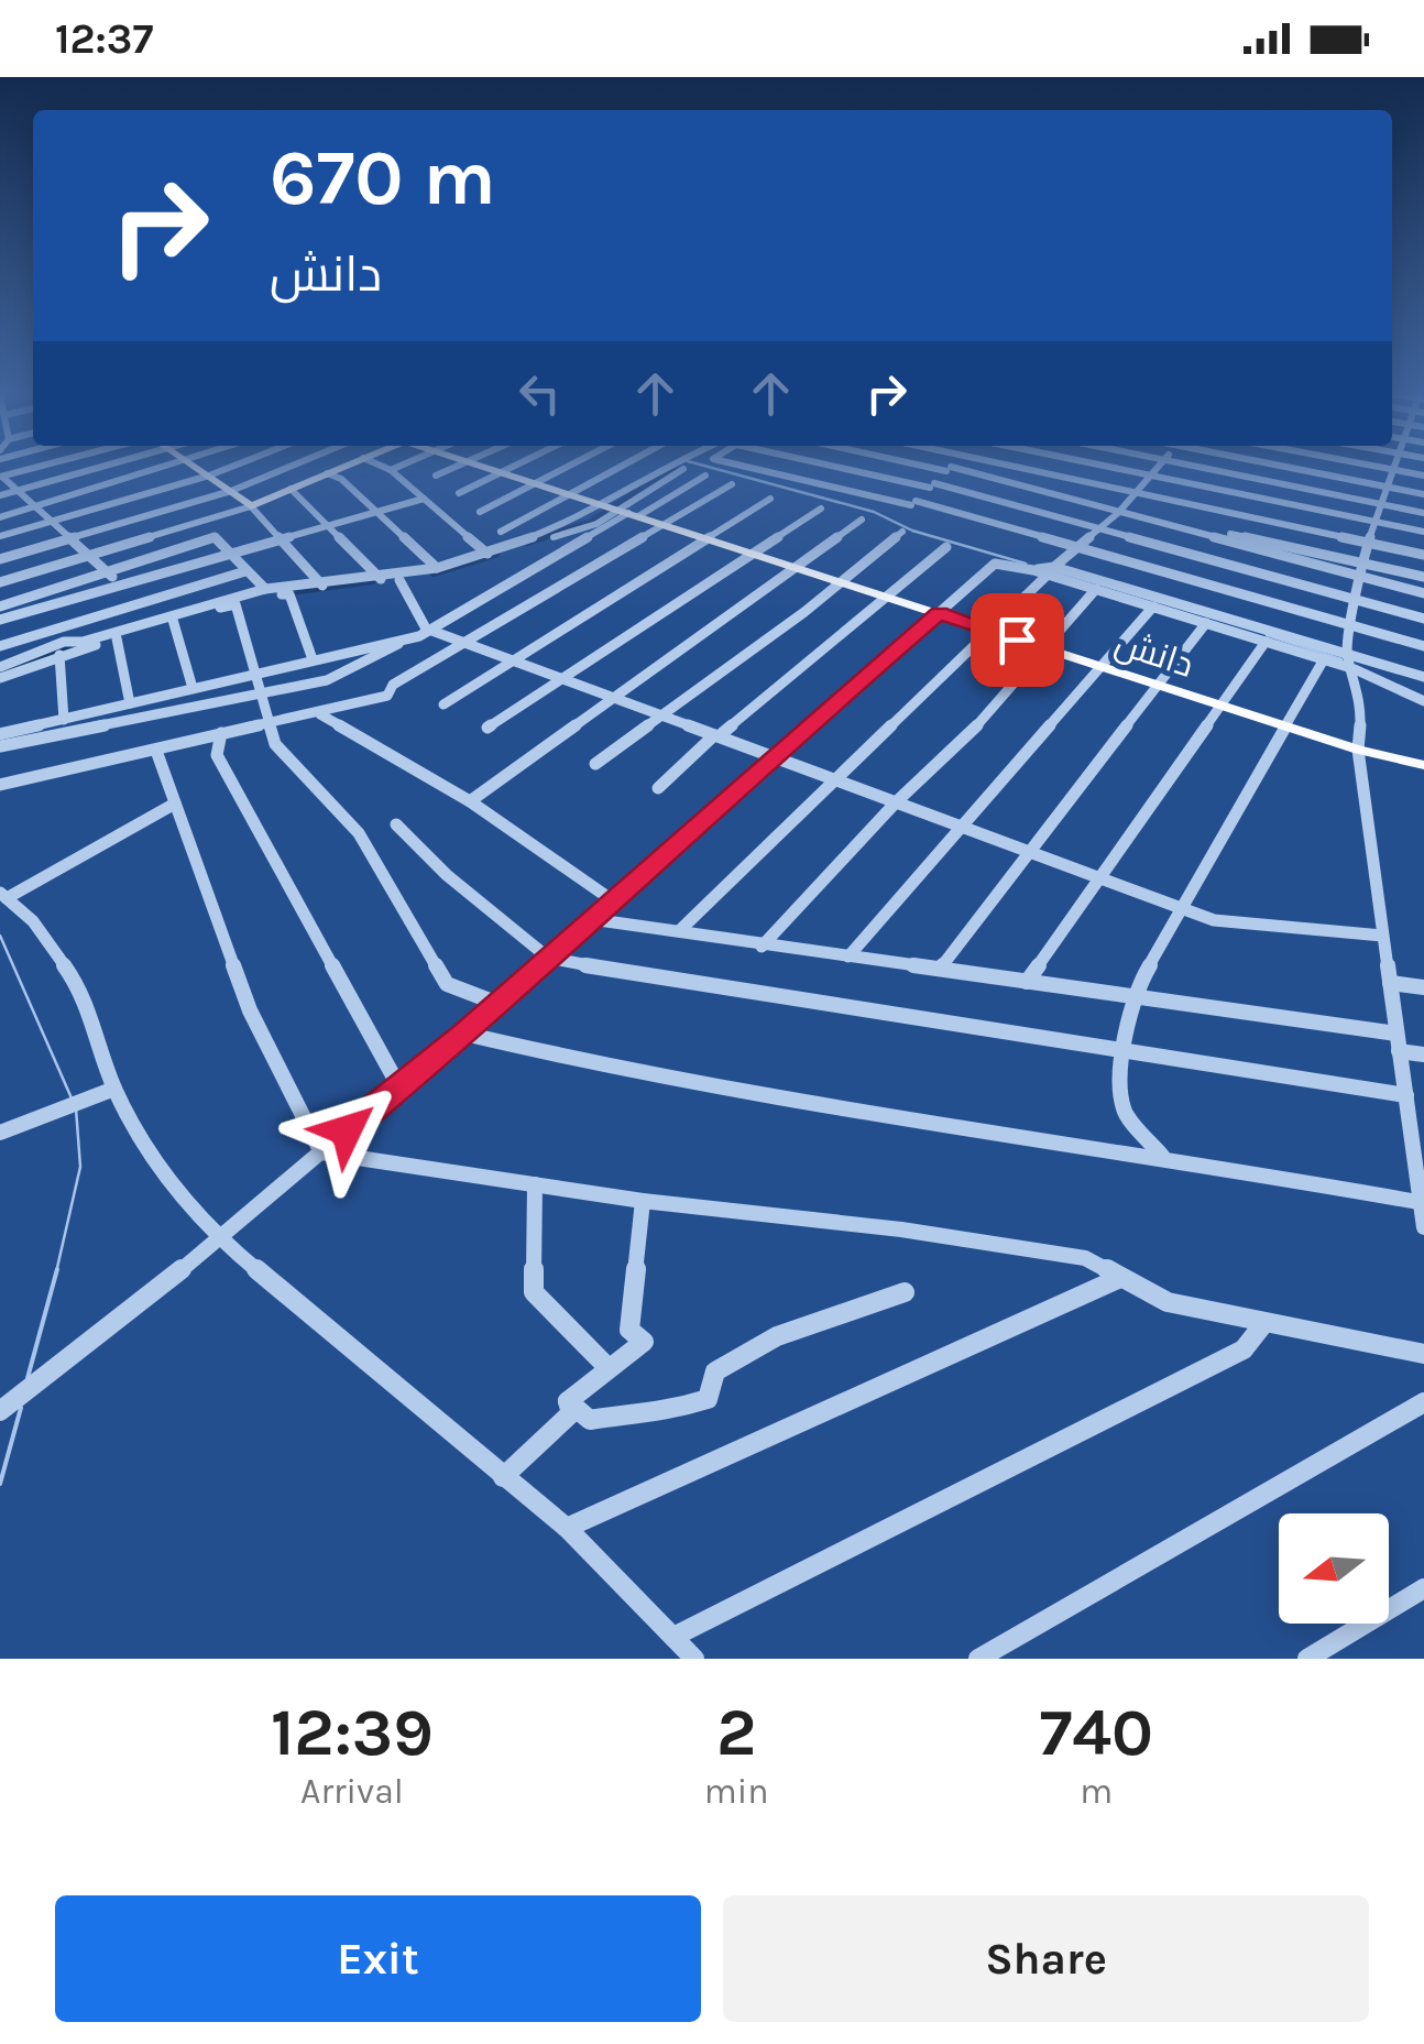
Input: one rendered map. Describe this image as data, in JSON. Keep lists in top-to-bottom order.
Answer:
{
  "streets": {
    "main road": ["دانش"]
  },
  "north": "left",
  "page": {
    "status": "12:37",
    "turn": ["670 m", "دانش"],
    "eta": [
      "12:39",
      "Arrival",
      "2",
      "min",
      "740",
      "m"
    ],
    "buttons": ["Exit", "Share"]
  }
}
